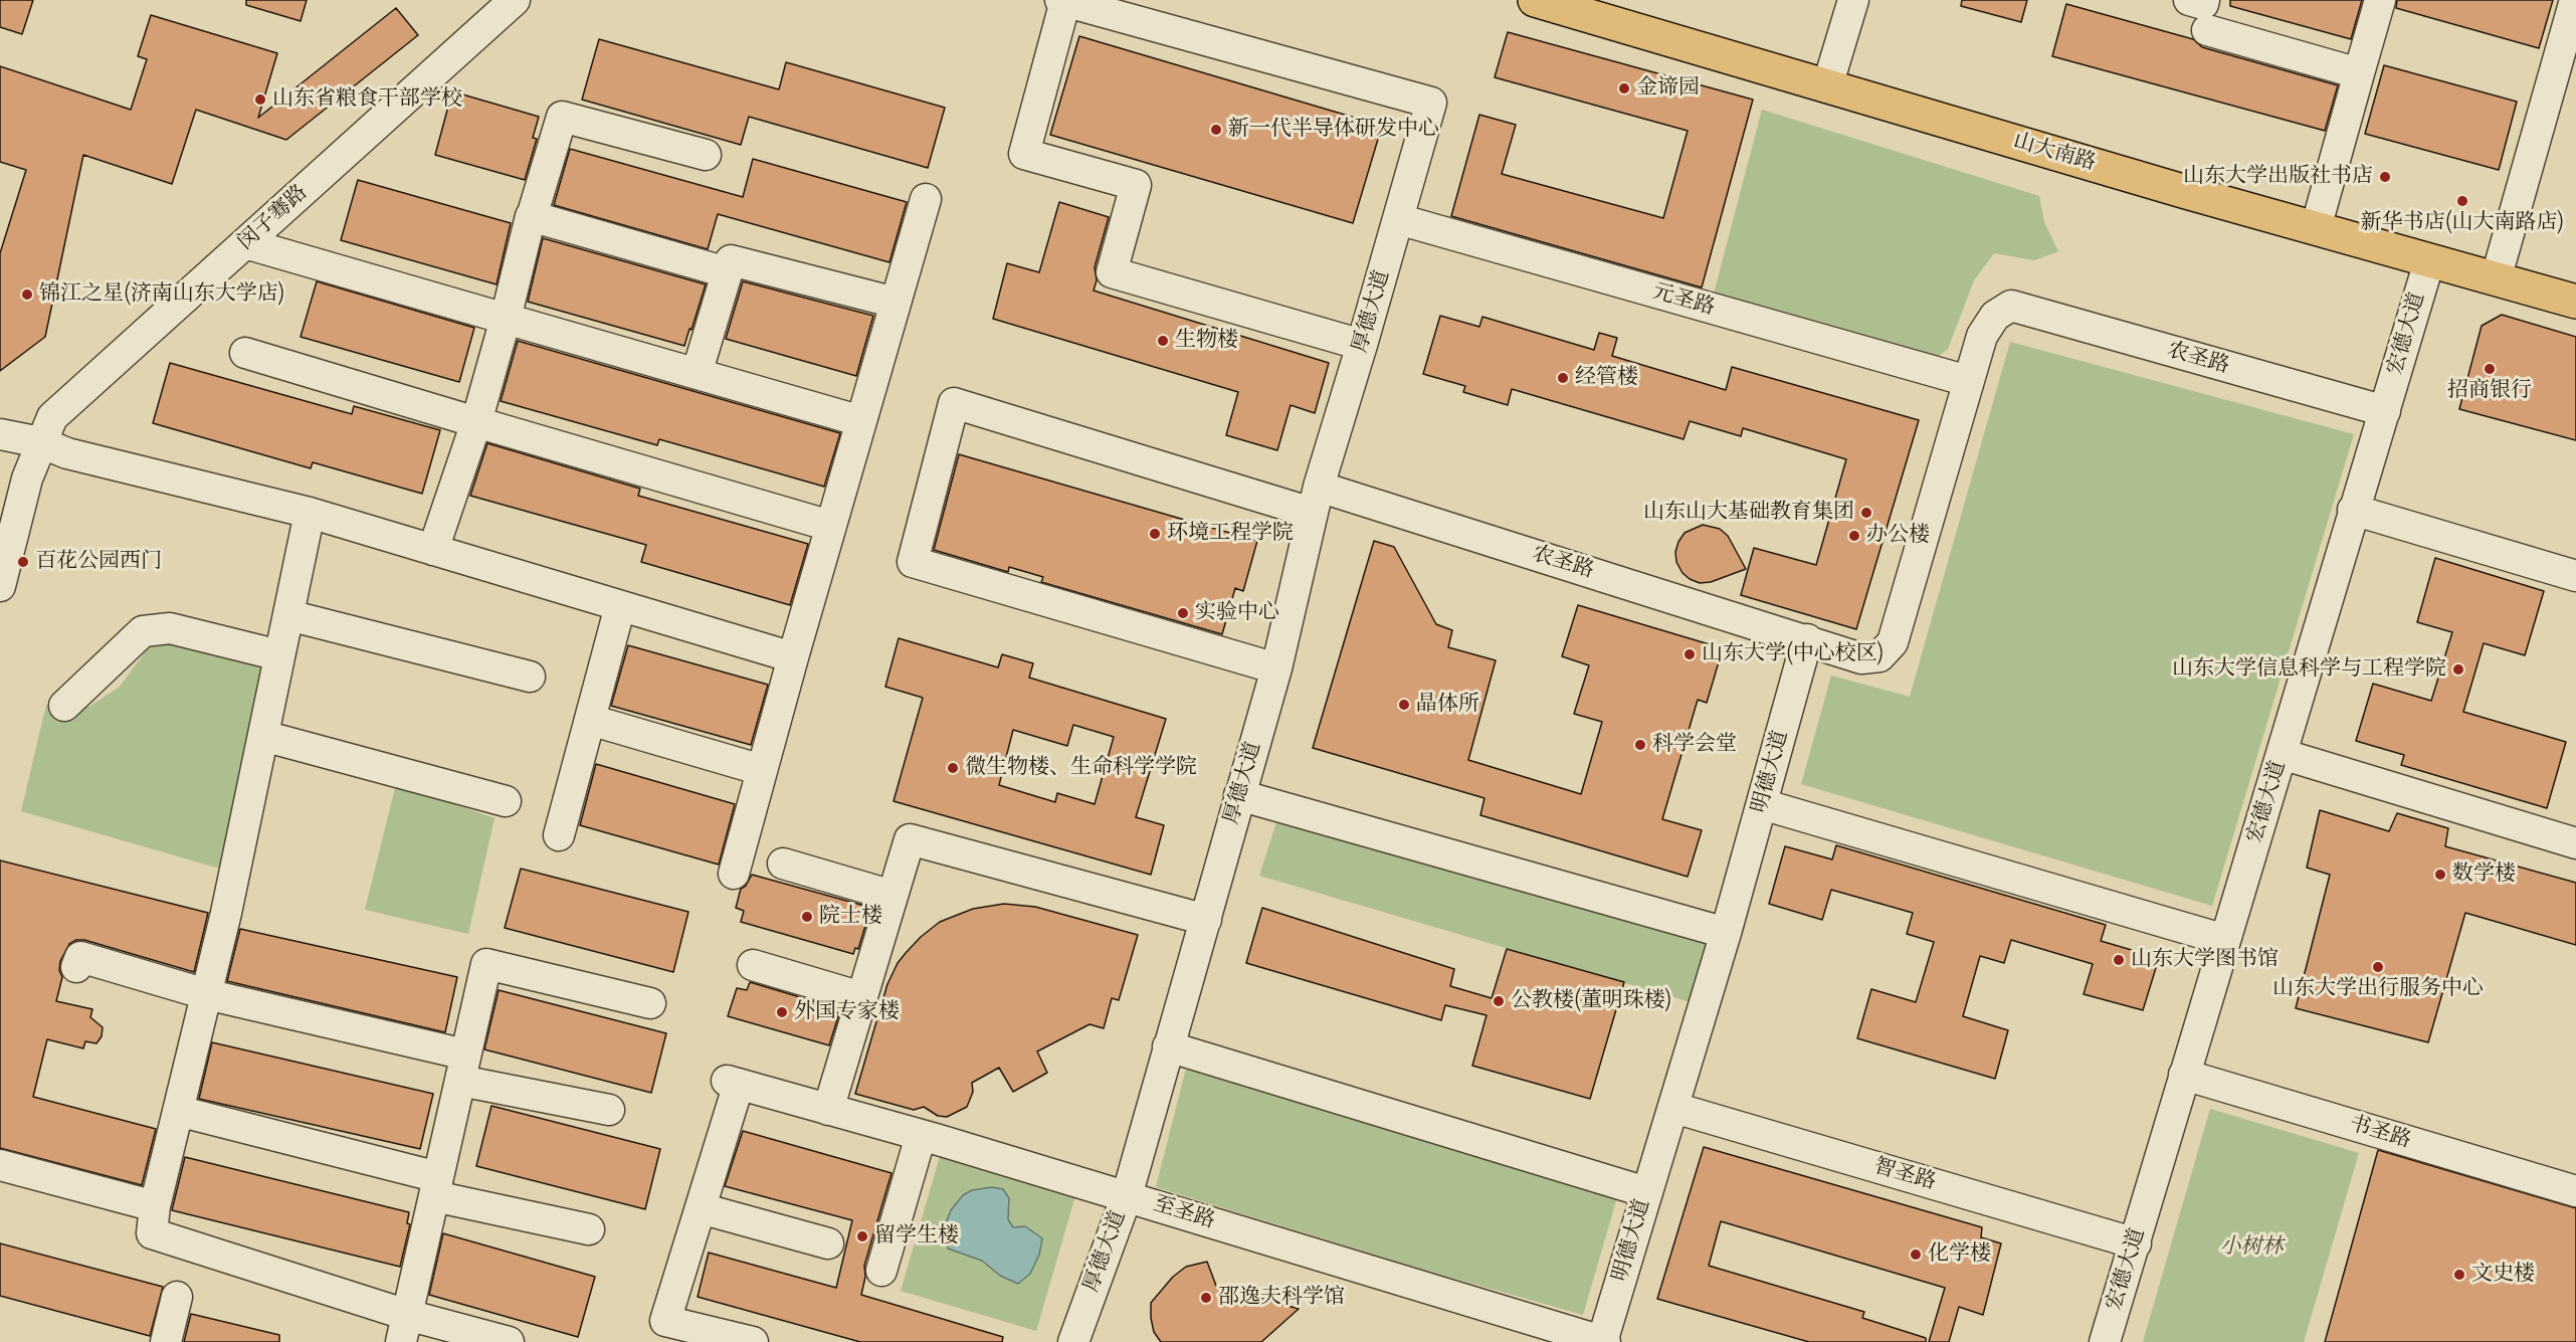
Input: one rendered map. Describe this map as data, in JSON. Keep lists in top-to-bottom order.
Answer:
{
  "streets": {
    "main road": ["山大南路"],
    "street": [
      "闵子骞路",
      "元圣路",
      "厚德大道",
      "宏德大道",
      "农圣路",
      "明德大道",
      "书圣路",
      "智圣路",
      "至圣路"
    ]
  },
  "crossings": [
    ["山大南路", "宏德大道"],
    ["元圣路", "厚德大道"],
    ["元圣路", "农圣路"],
    ["厚德大道", "农圣路"],
    ["厚德大道", "至圣路"],
    ["宏德大道", "农圣路"],
    ["宏德大道", "书圣路"],
    ["宏德大道", "智圣路"],
    ["农圣路", "明德大道"],
    ["明德大道", "智圣路"],
    ["明德大道", "至圣路"]
  ],
  "parks": ["小树林"],
  "places": [
    "金谛园",
    "山东省粮食干部学校",
    "新一代半导体研发中心",
    "山东大学出版社书店",
    "新华书店(山大南路店)",
    "锦江之星(济南山东大学店)",
    "生物楼",
    "招商银行",
    "经管楼",
    "山东山大基础教育集团",
    "环境工程学院",
    "办公楼",
    "百花公园西门",
    "实验中心",
    "山东大学(中心校区)",
    "山东大学信息科学与工程学院",
    "晶体所",
    "科学会堂",
    "微生物楼、生命科学学院",
    "数学楼",
    "院士楼",
    "山东大学图书馆",
    "山东大学出行服务中心",
    "公教楼(董明珠楼)",
    "外国专家楼",
    "留学生楼",
    "化学楼",
    "文史楼",
    "邵逸夫科学馆"
  ]
}
